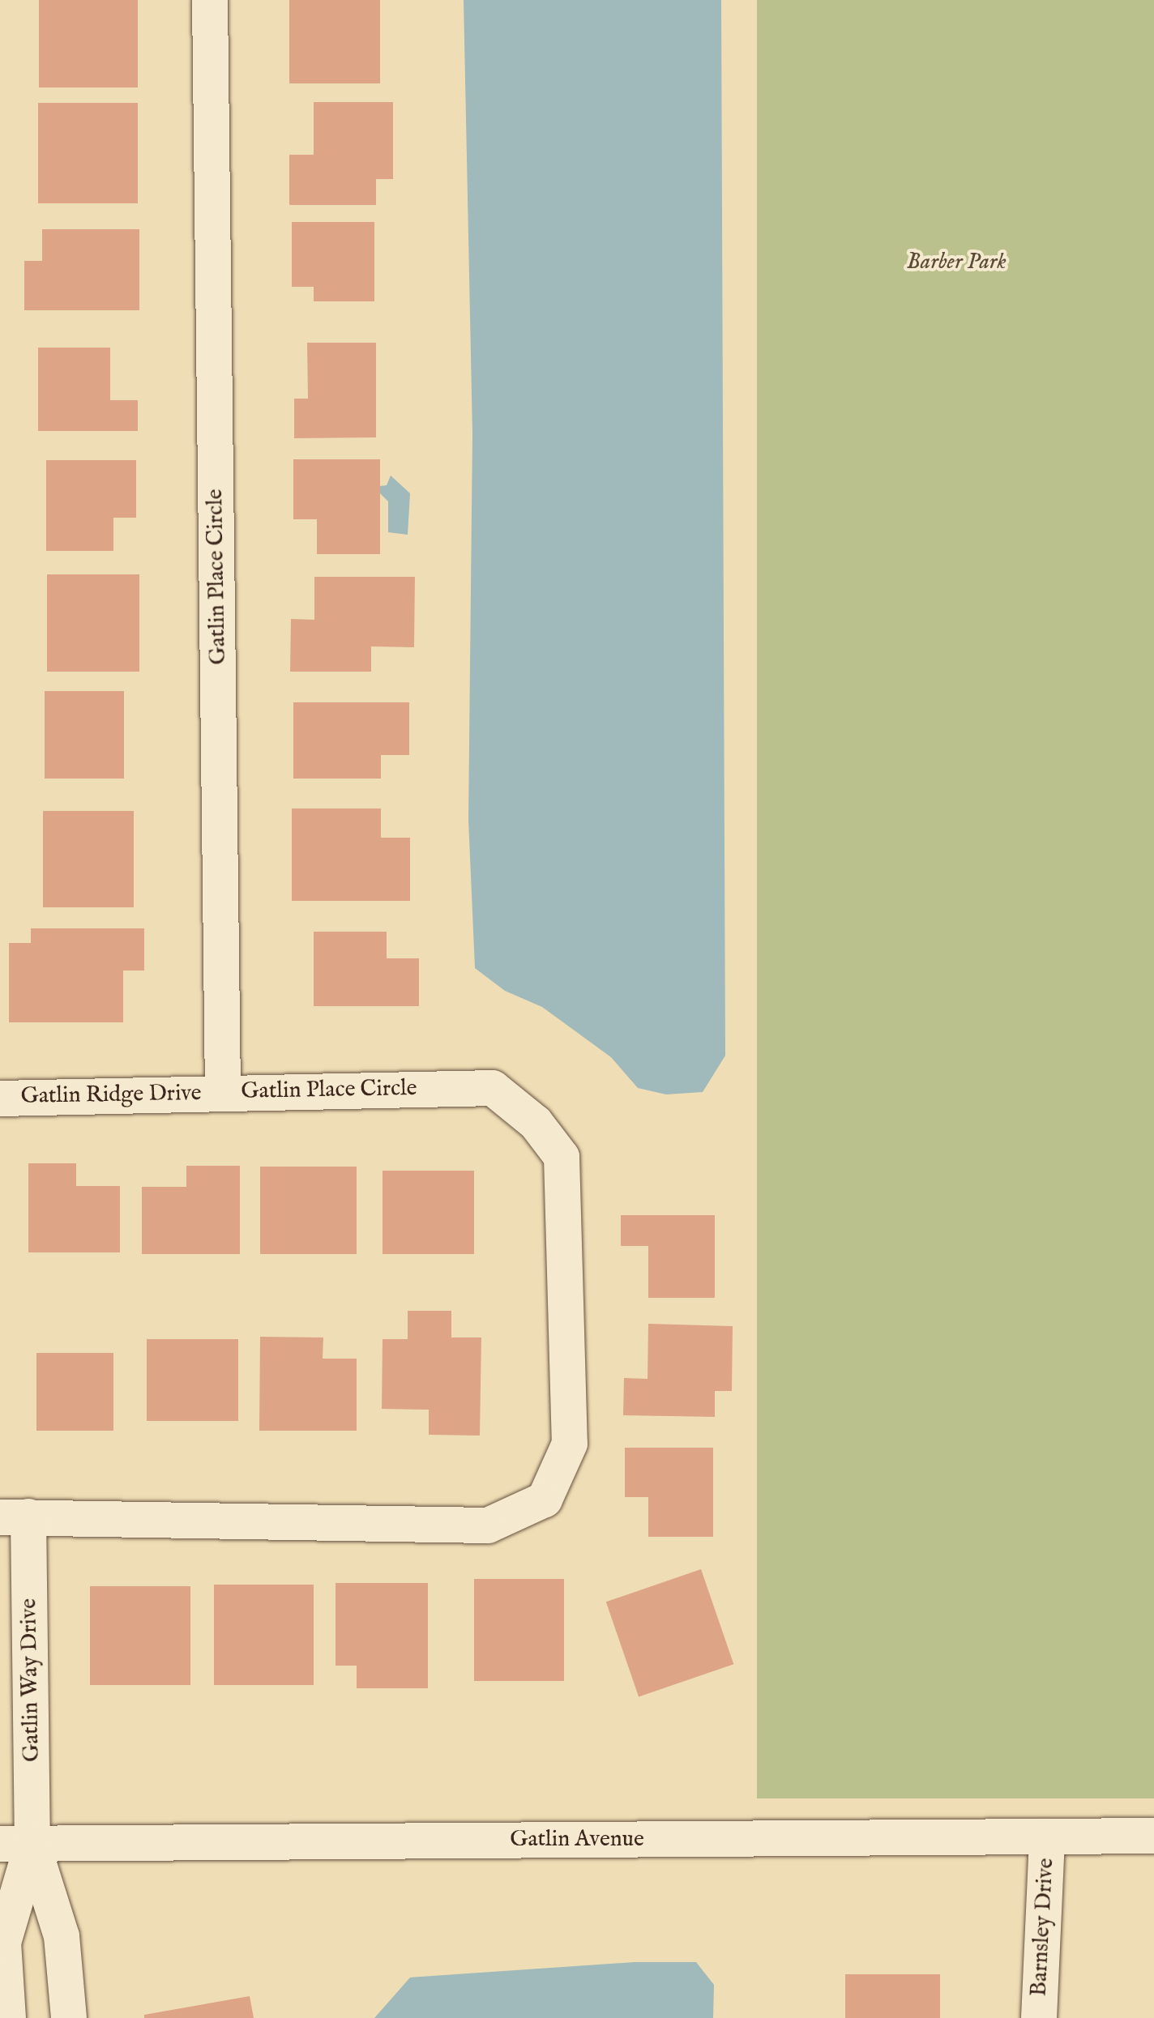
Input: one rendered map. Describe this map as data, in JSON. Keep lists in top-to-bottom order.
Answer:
{
  "streets": {
    "street": [
      "Gatlin Place Circle",
      "Gatlin Ridge Drive",
      "Gatlin Way Drive",
      "Gatlin Avenue",
      "Barnsley Drive"
    ]
  },
  "crossings": [
    ["Gatlin Place Circle", "Gatlin Ridge Drive"],
    ["Gatlin Place Circle", "Gatlin Way Drive"],
    ["Gatlin Way Drive", "Gatlin Avenue"],
    ["Gatlin Avenue", "Barnsley Drive"]
  ],
  "parks": ["Barber Park"]
}
